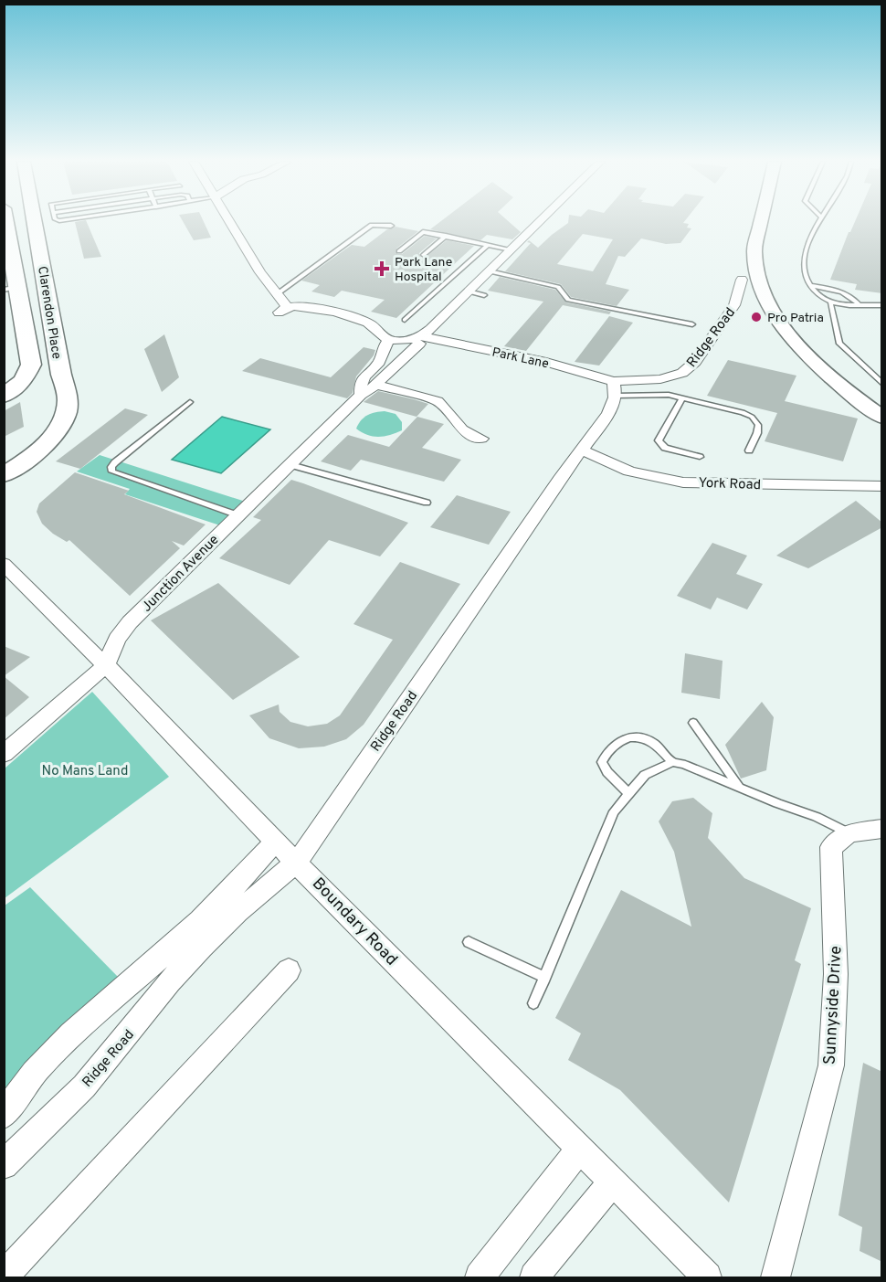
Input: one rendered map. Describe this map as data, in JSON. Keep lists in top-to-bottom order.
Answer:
{
  "streets": {
    "main road": ["Clarendon Place"],
    "street": [
      "Ridge Road",
      "Park Lane",
      "York Road",
      "Junction Avenue",
      "Boundary Road",
      "Sunnyside Drive"
    ]
  },
  "crossings": [
    ["Ridge Road", "Park Lane"],
    ["Ridge Road", "York Road"],
    ["Ridge Road", "Boundary Road"],
    ["Park Lane", "Junction Avenue"],
    ["Junction Avenue", "Boundary Road"]
  ],
  "parks": ["No Mans Land"],
  "places": {
    "health": ["Park Lane Hospital"],
    "other": ["Pro Patria"]
  }
}
